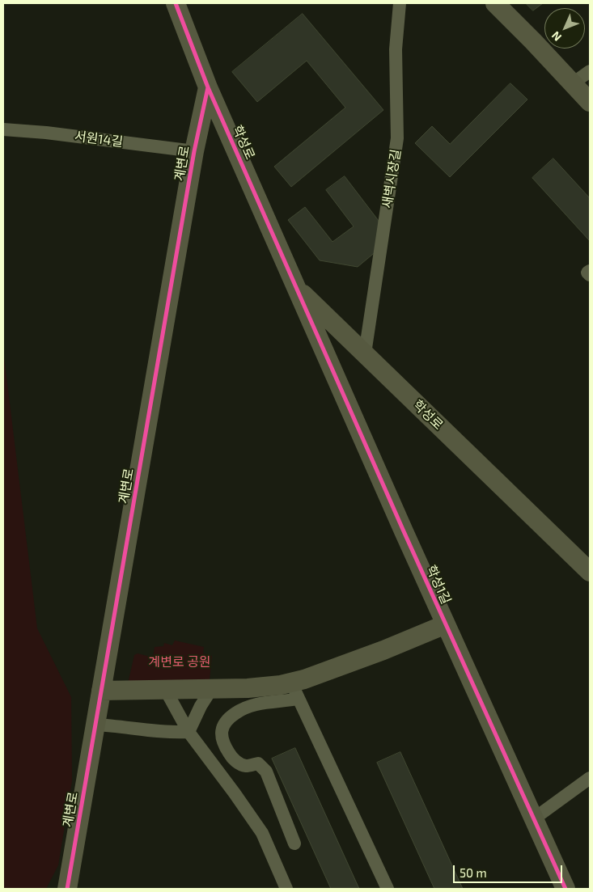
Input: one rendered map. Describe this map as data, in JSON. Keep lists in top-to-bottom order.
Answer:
{
  "streets": {
    "street": [
      "서원14길",
      "학성로",
      "계변로",
      "새벽시장길",
      "학성1길"
    ]
  },
  "crossings": [
    ["서원14길", "계변로"],
    ["학성로", "계변로"],
    ["학성로", "새벽시장길"],
    ["학성로", "학성1길"]
  ],
  "parks": ["계변로 공원"],
  "scale_bar": "50 m",
  "north": "bottom left"
}
